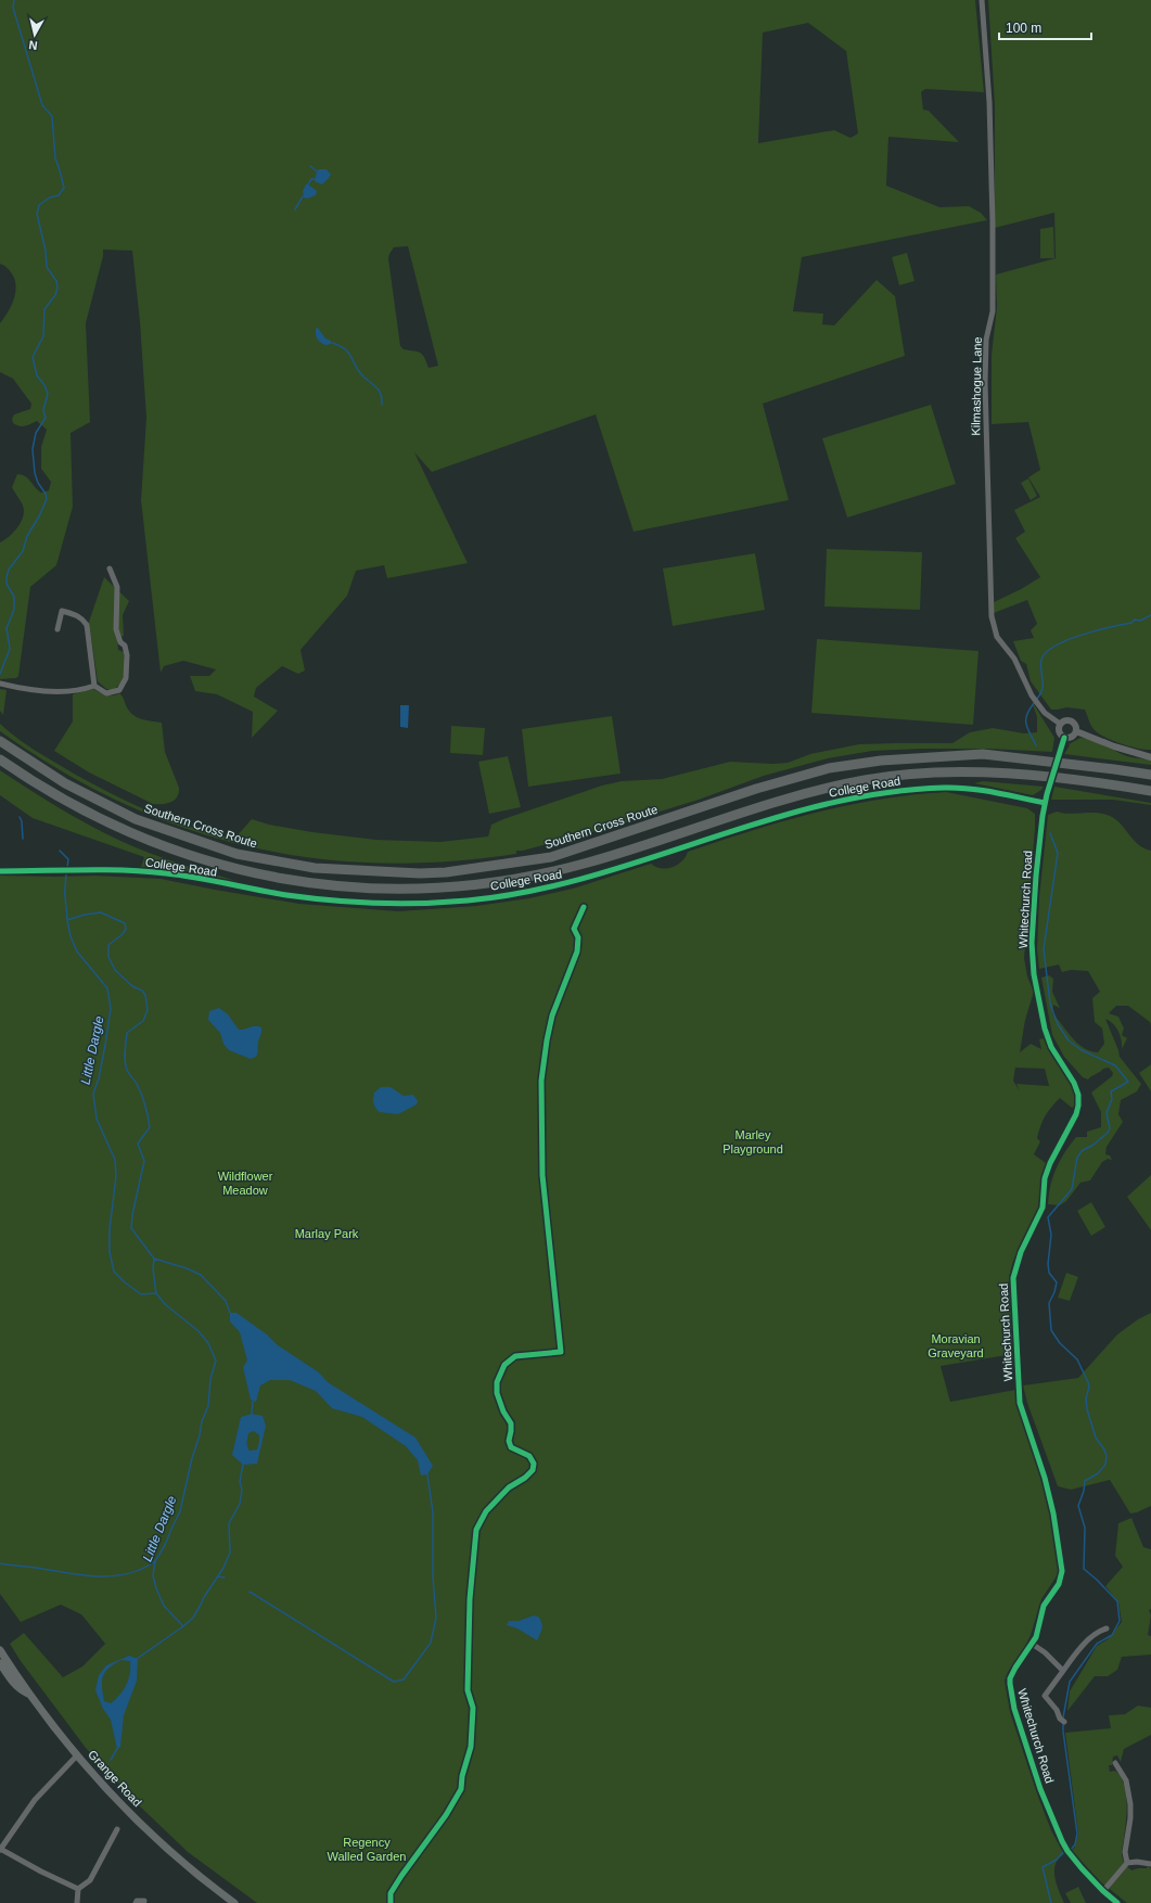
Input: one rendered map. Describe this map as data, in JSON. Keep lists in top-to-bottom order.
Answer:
{
  "streets": {
    "highway": ["Southern Cross Route"],
    "main road": ["Grange Road"],
    "street": ["Kilmashogue Lane", "College Road", "Whitechurch Road"]
  },
  "crossings": [
    ["Kilmashogue Lane", "Whitechurch Road"],
    ["College Road", "Whitechurch Road"]
  ],
  "water": ["Little Dargle"],
  "parks": [
    "Marley Playground",
    "Wildflower Meadow",
    "Marlay Park",
    "Moravian Graveyard",
    "Regency Walled Garden"
  ],
  "scale_bar": "100 m",
  "north": "bottom"
}
